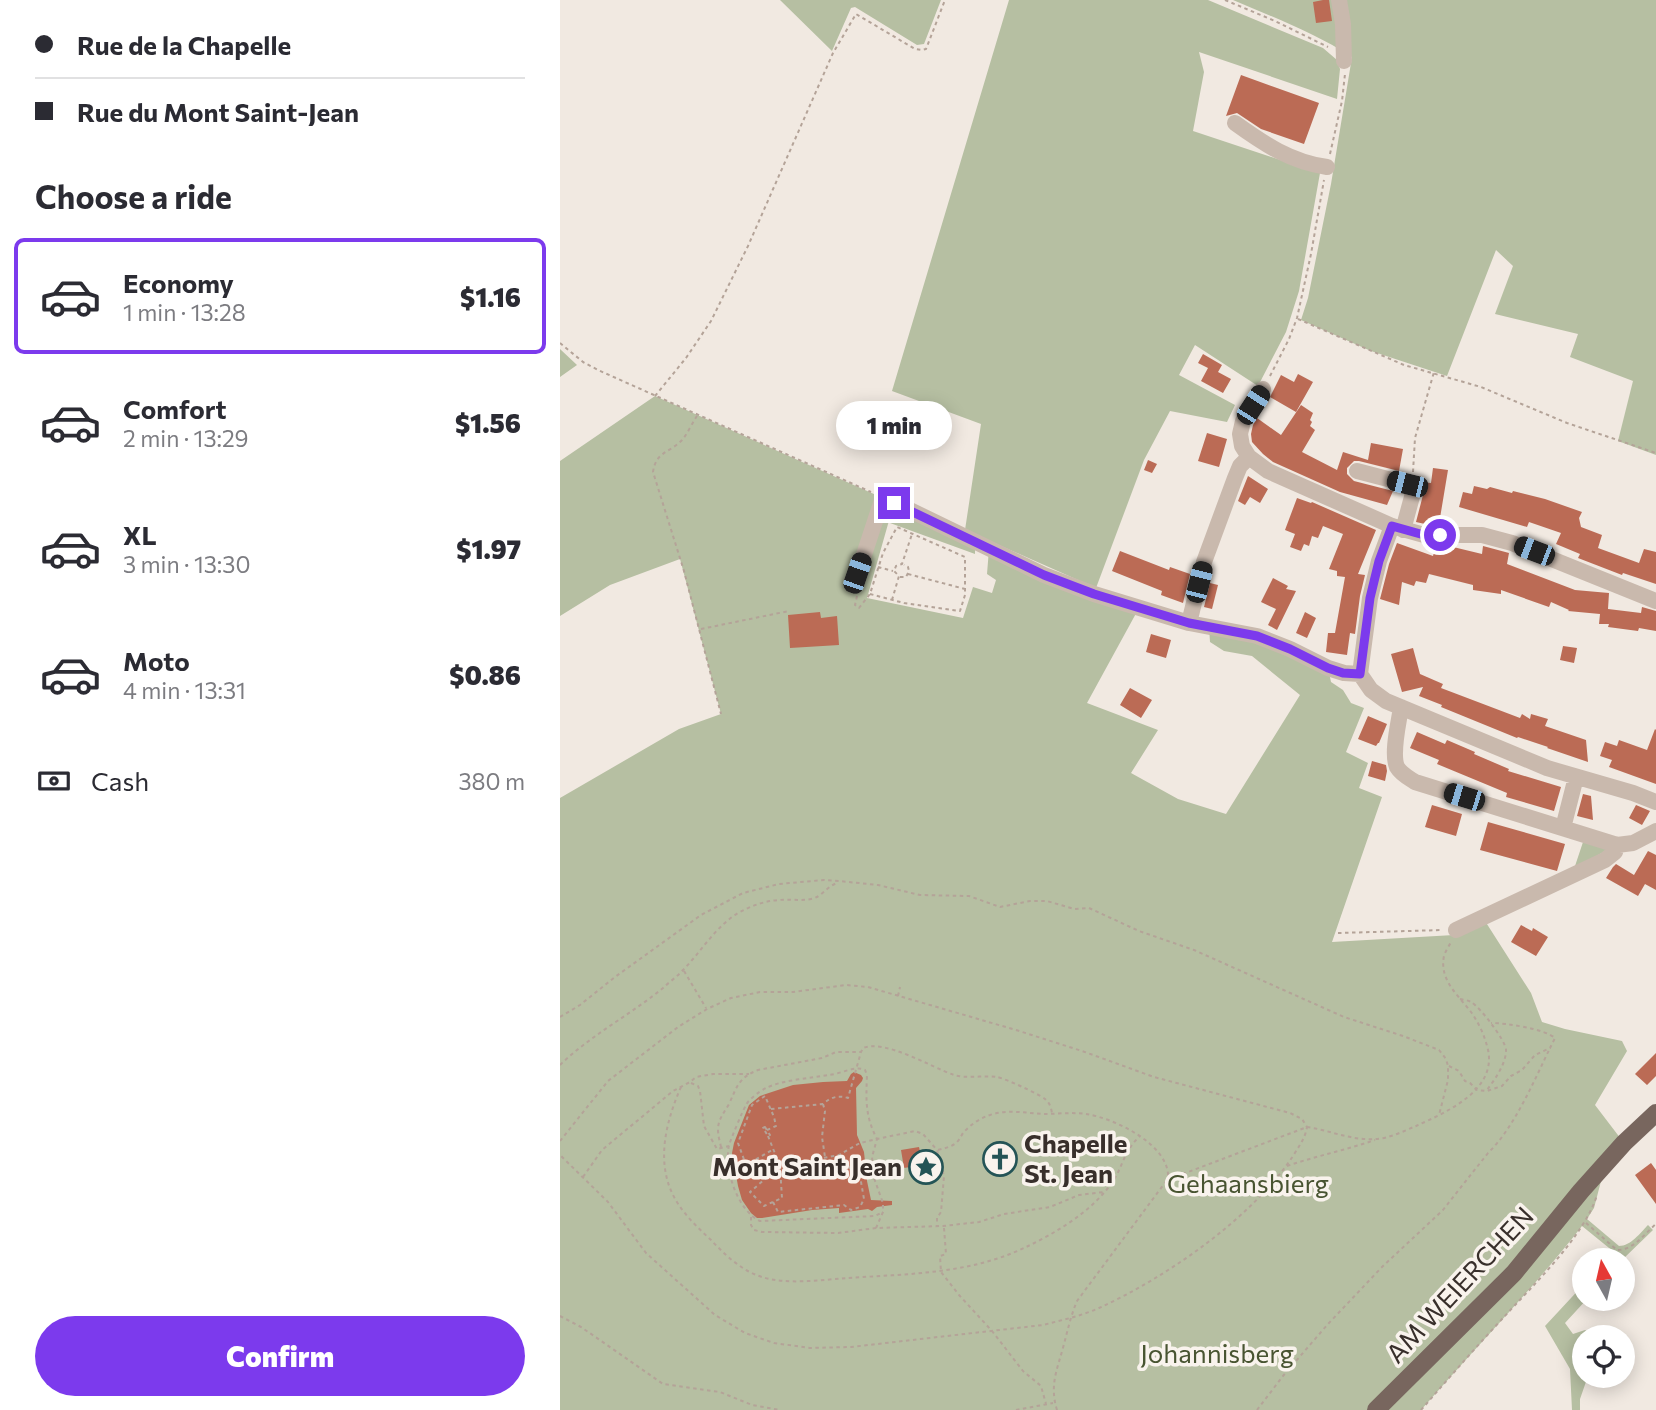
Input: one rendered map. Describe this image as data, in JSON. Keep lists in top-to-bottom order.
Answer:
{
  "streets": {
    "main road": ["AM WEIERCHEN"]
  },
  "parks": ["Gehaansbierg", "Johannisberg"],
  "places": {
    "church": ["Chapelle St. Jean"],
    "place": ["Mont Saint Jean"]
  },
  "north": "top",
  "page": {
    "banner": ["Rue de la Chapelle", "Rue du Mont Saint-Jean"],
    "heading": "Choose a ride",
    "list": [
      {
        "name": "Economy",
        "note": "1 min · 13:28",
        "value": "$1.16"
      },
      {
        "name": "Comfort",
        "note": "2 min · 13:29",
        "value": "$1.56"
      },
      {
        "name": "XL",
        "note": "3 min · 13:30",
        "value": "$1.97"
      },
      {
        "name": "Moto",
        "note": "4 min · 13:31",
        "value": "$0.86"
      }
    ],
    "bubble": "1 min",
    "pay": ["Cash", "380 m"],
    "buttons": "Confirm"
  }
}
